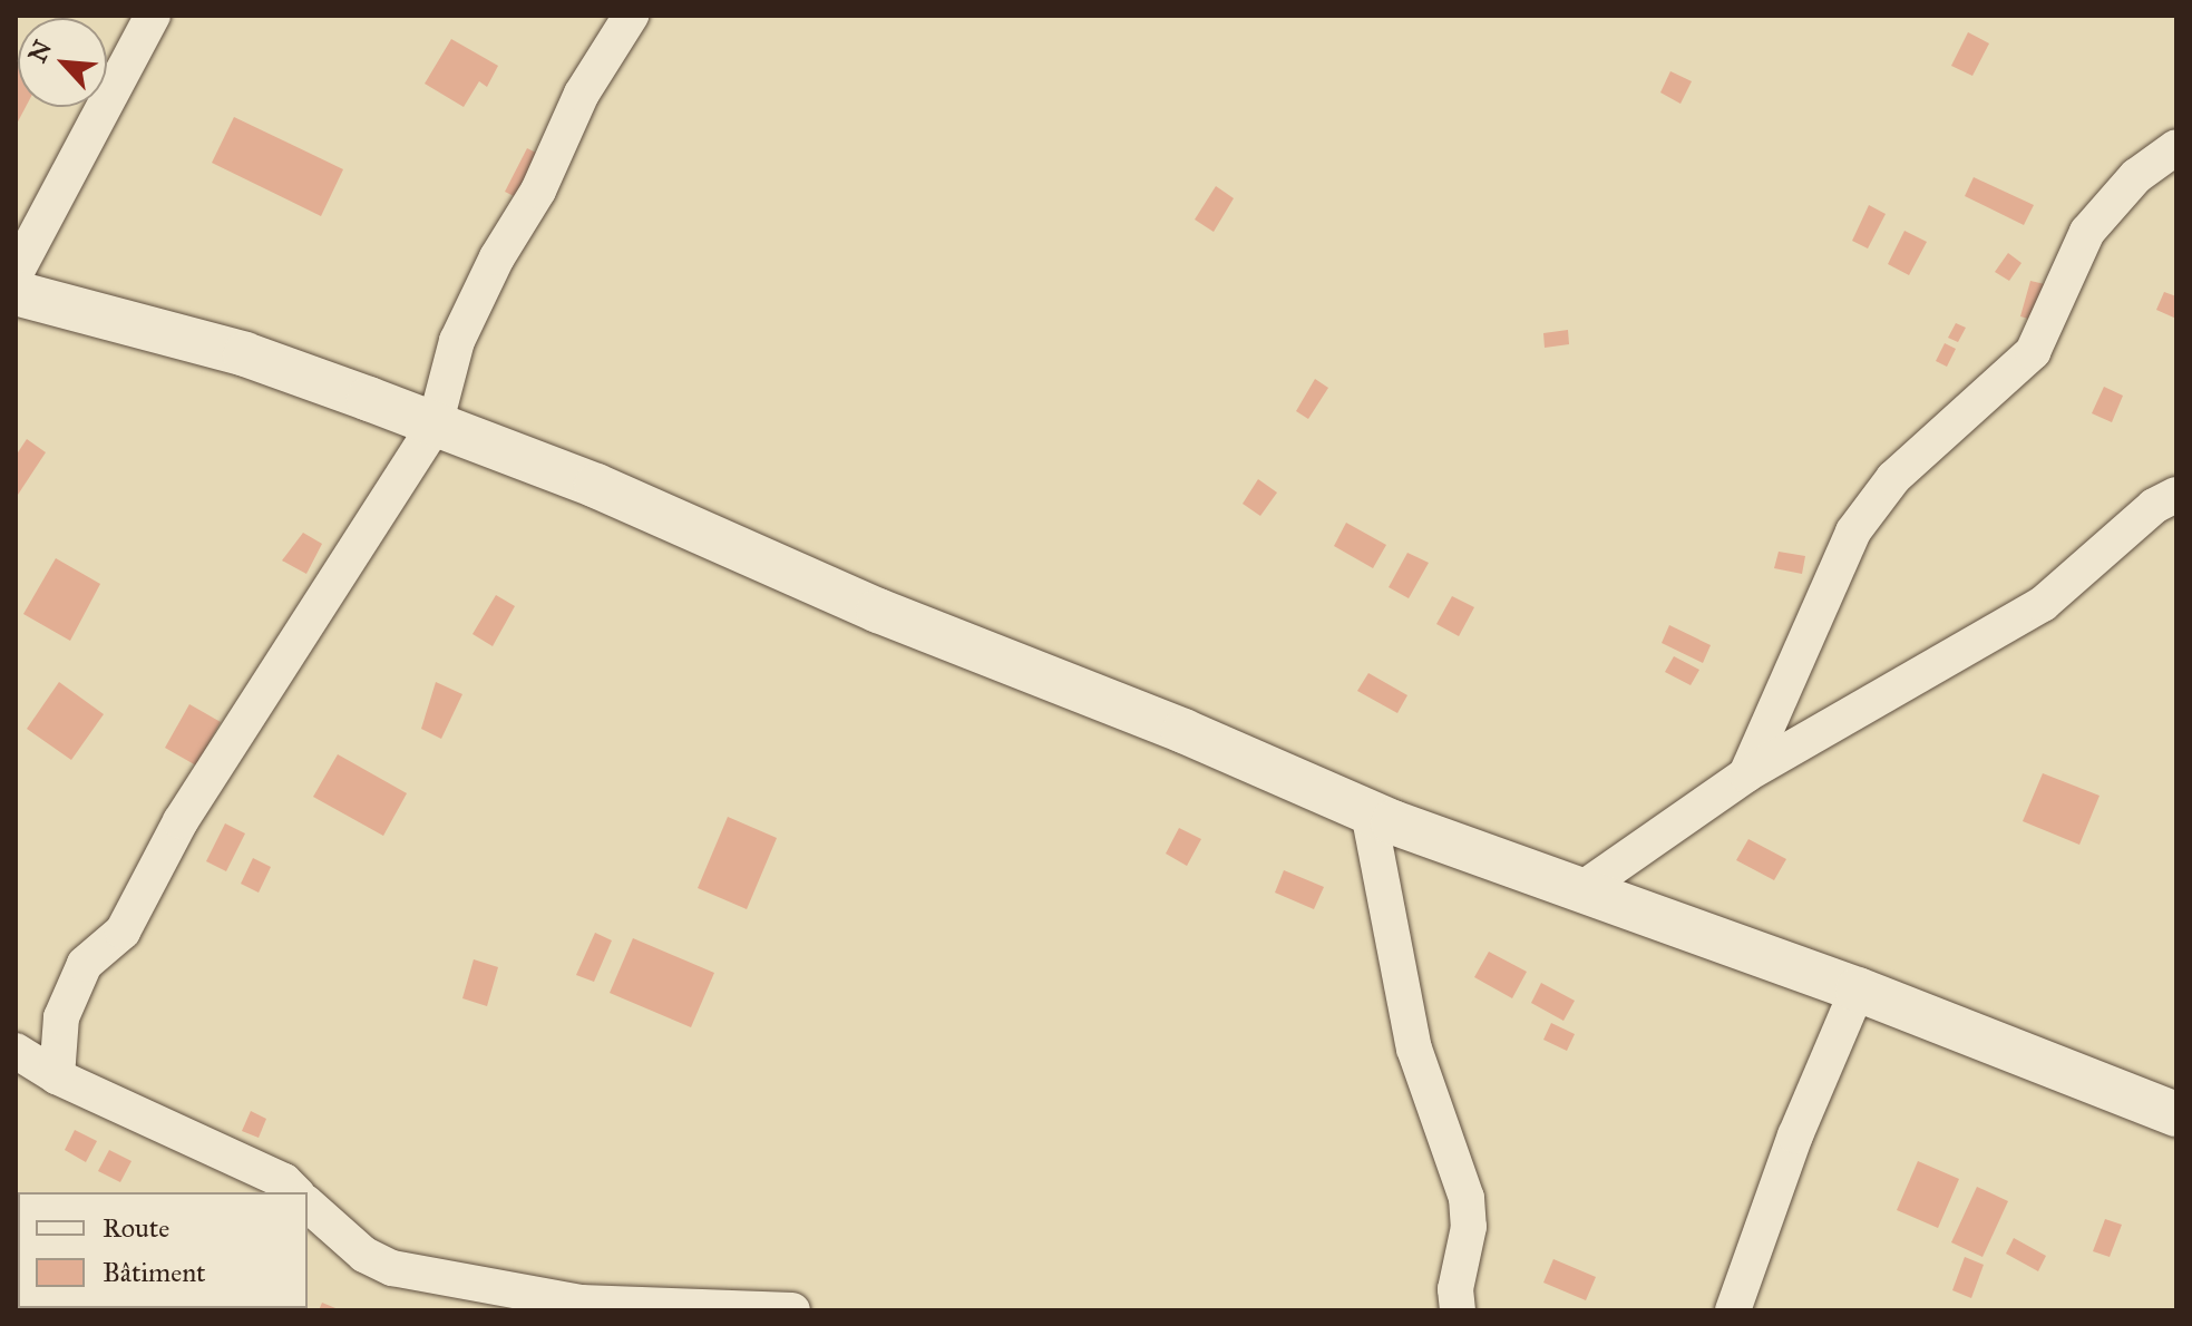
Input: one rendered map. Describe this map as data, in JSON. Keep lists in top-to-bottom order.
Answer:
{
  "legend": ["Route", "Bâtiment"],
  "north": "top left"
}
